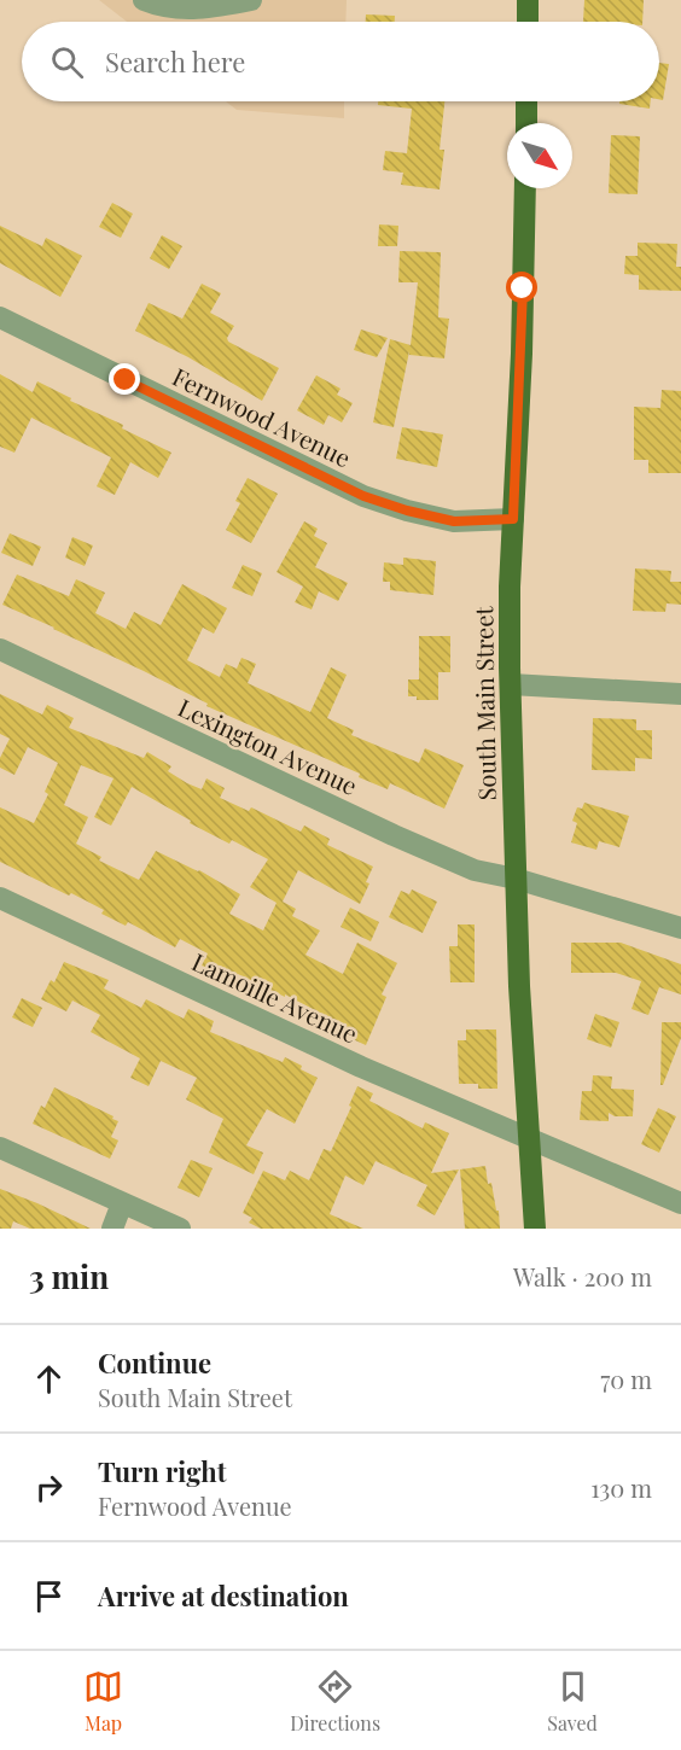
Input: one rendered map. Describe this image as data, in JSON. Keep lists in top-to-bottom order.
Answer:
{
  "streets": {
    "main road": ["South Main Street"],
    "street": ["Fernwood Avenue", "Lexington Avenue", "Lamoille Avenue"]
  },
  "crossings": [
    ["Fernwood Avenue", "South Main Street"],
    ["South Main Street", "Lexington Avenue"],
    ["South Main Street", "Lamoille Avenue"]
  ],
  "north": "bottom right",
  "page": {
    "search": "Search here",
    "heading": ["3 min", "Walk · 200 m"],
    "list": [
      ["Continue", "South Main Street", "70 m"],
      ["Turn right", "Fernwood Avenue", "130 m"],
      "Arrive at destination"
    ],
    "nav": ["Map", "Directions", "Saved"]
  }
}
